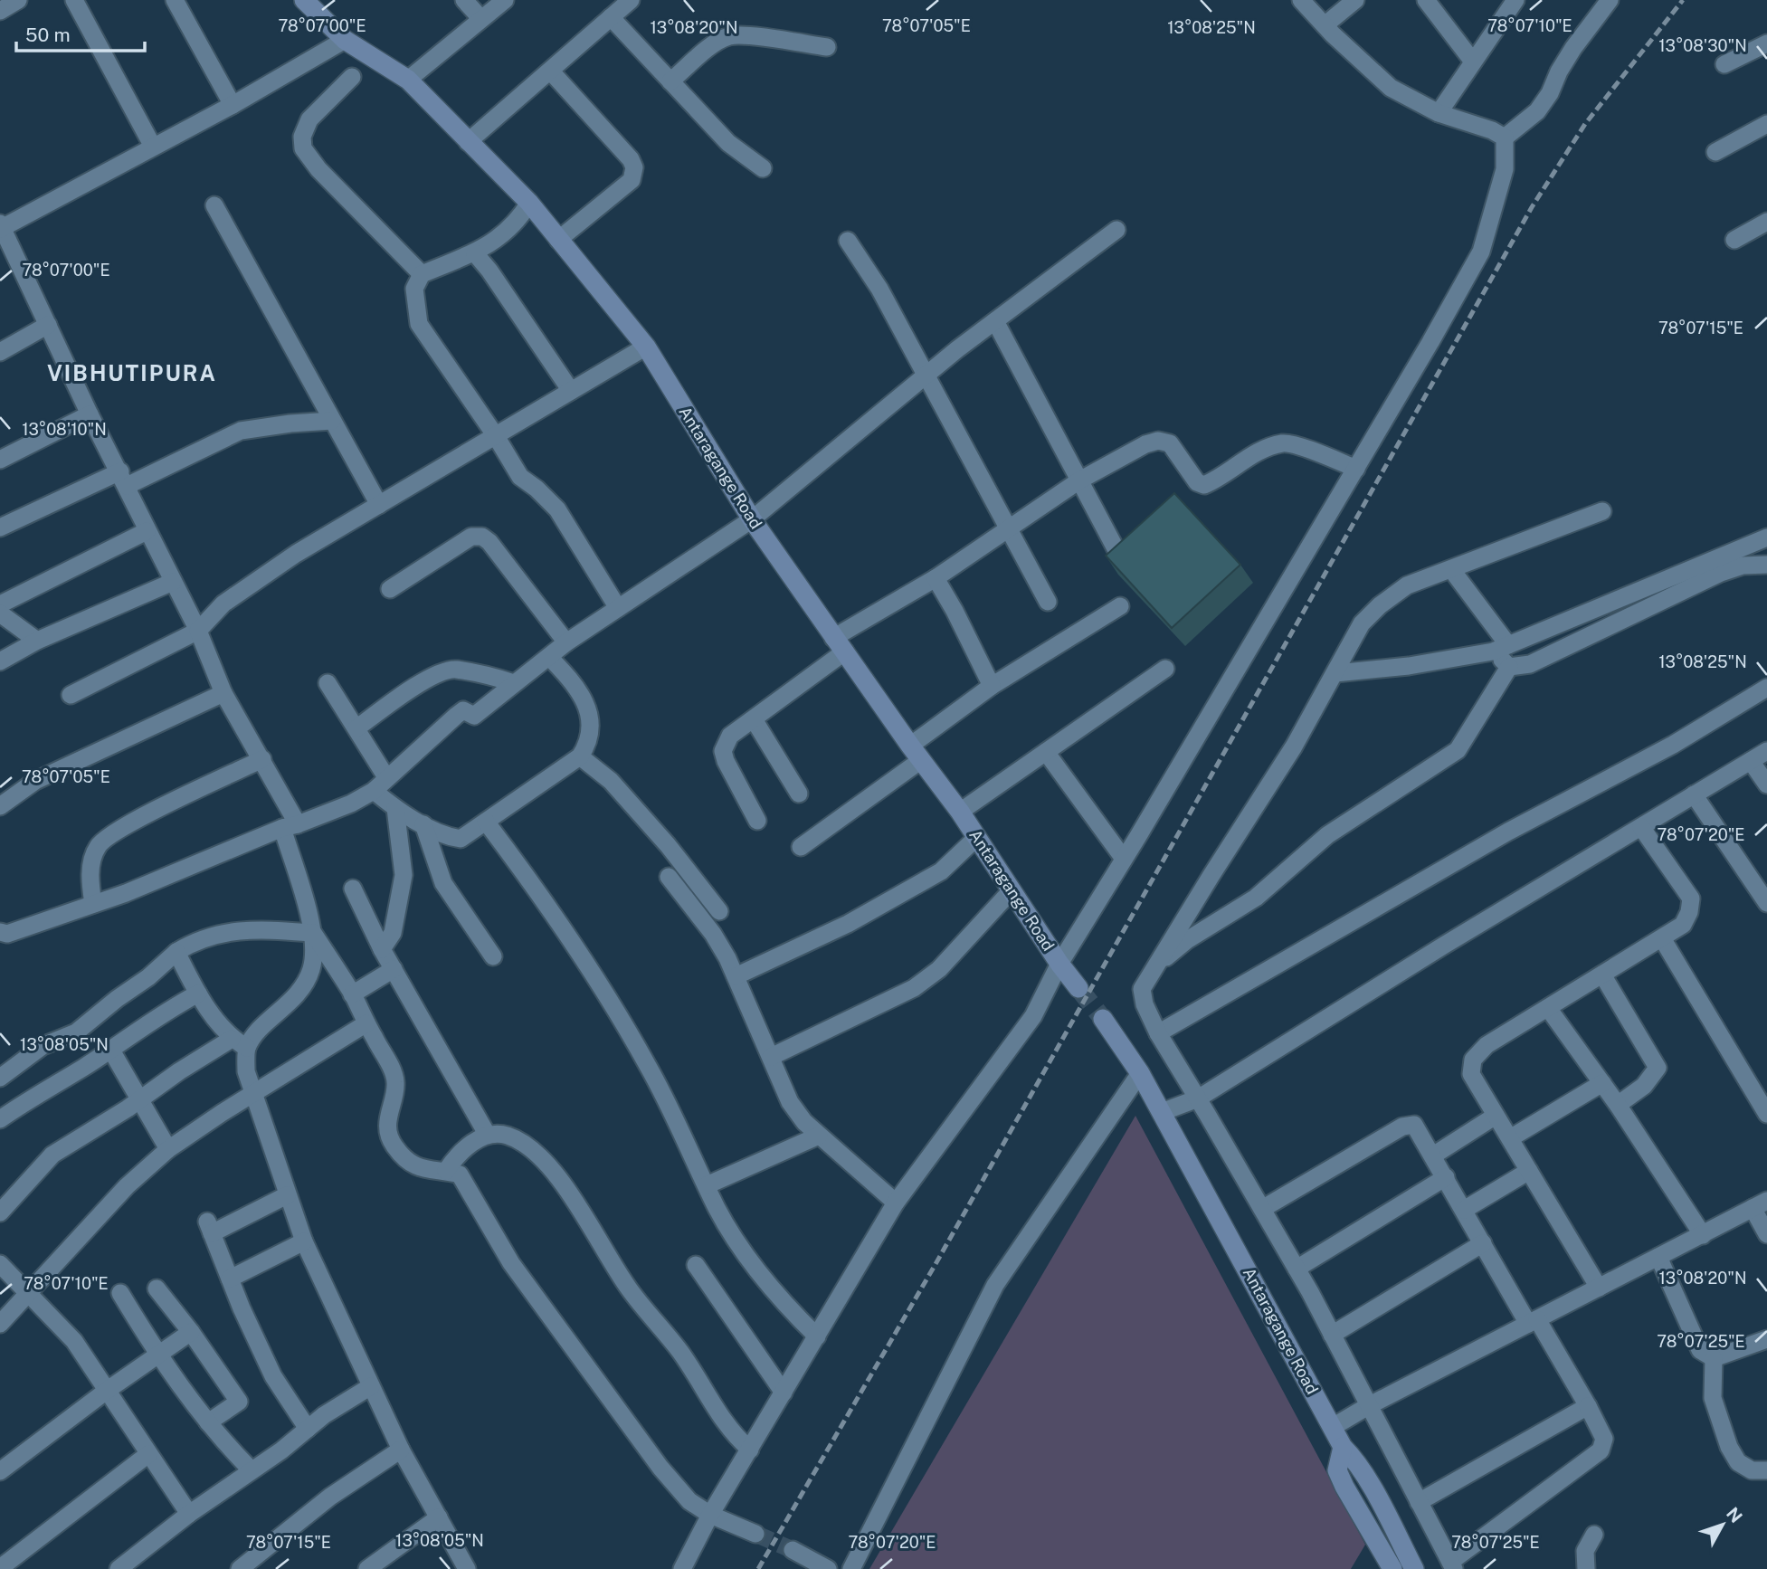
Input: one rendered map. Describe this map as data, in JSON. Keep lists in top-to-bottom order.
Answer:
{
  "streets": {
    "street": ["Antaragange Road"]
  },
  "districts": ["VIBHUTIPURA"],
  "scale_bar": "50 m",
  "north": "top right",
  "coordinates": [
    "78°07'00\"E",
    "78°07'05\"E",
    "78°07'10\"E",
    "13°08'20\"N",
    "13°08'25\"N",
    "13°08'30\"N",
    "78°07'15\"E",
    "13°08'10\"N",
    "78°07'20\"E",
    "13°08'05\"N",
    "78°07'25\"E"
  ]
}
